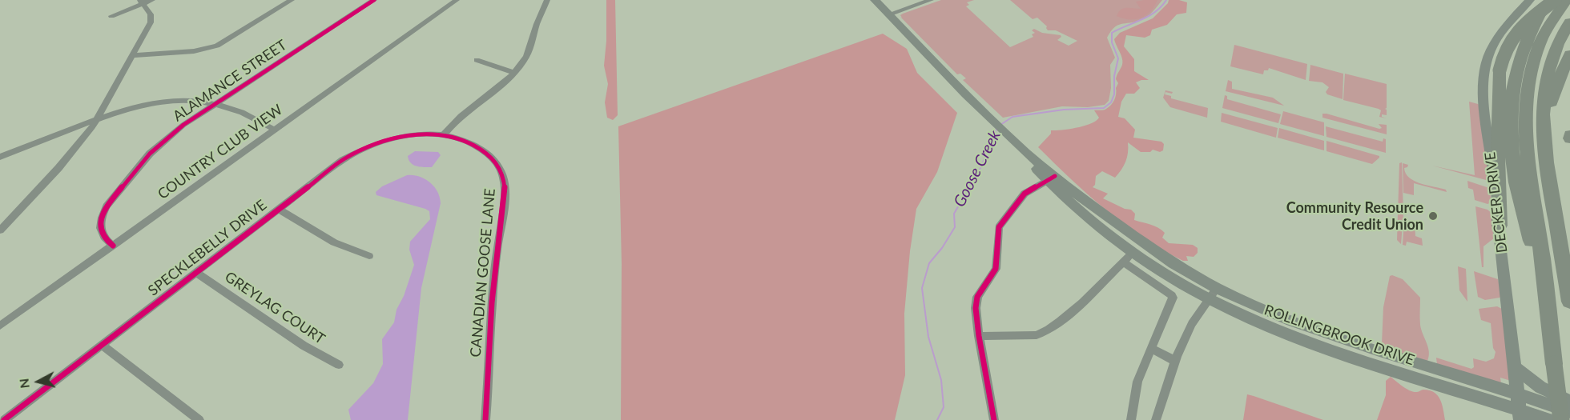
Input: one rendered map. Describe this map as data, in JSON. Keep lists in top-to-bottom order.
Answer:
{
  "streets": {
    "main road": ["DECKER DRIVE", "ROLLINGBROOK DRIVE"],
    "street": [
      "ALAMANCE STREET",
      "COUNTRY CLUB VIEW",
      "SPECKLEBELLY DRIVE",
      "CANADIAN GOOSE LANE",
      "GREYLAG COURT"
    ]
  },
  "crossings": [
    ["ALAMANCE STREET", "COUNTRY CLUB VIEW"],
    ["DECKER DRIVE", "ROLLINGBROOK DRIVE"],
    ["SPECKLEBELLY DRIVE", "CANADIAN GOOSE LANE"],
    ["SPECKLEBELLY DRIVE", "GREYLAG COURT"]
  ],
  "water": ["Goose Creek"],
  "places": ["Community Resource Credit Union"],
  "north": "left"
}
